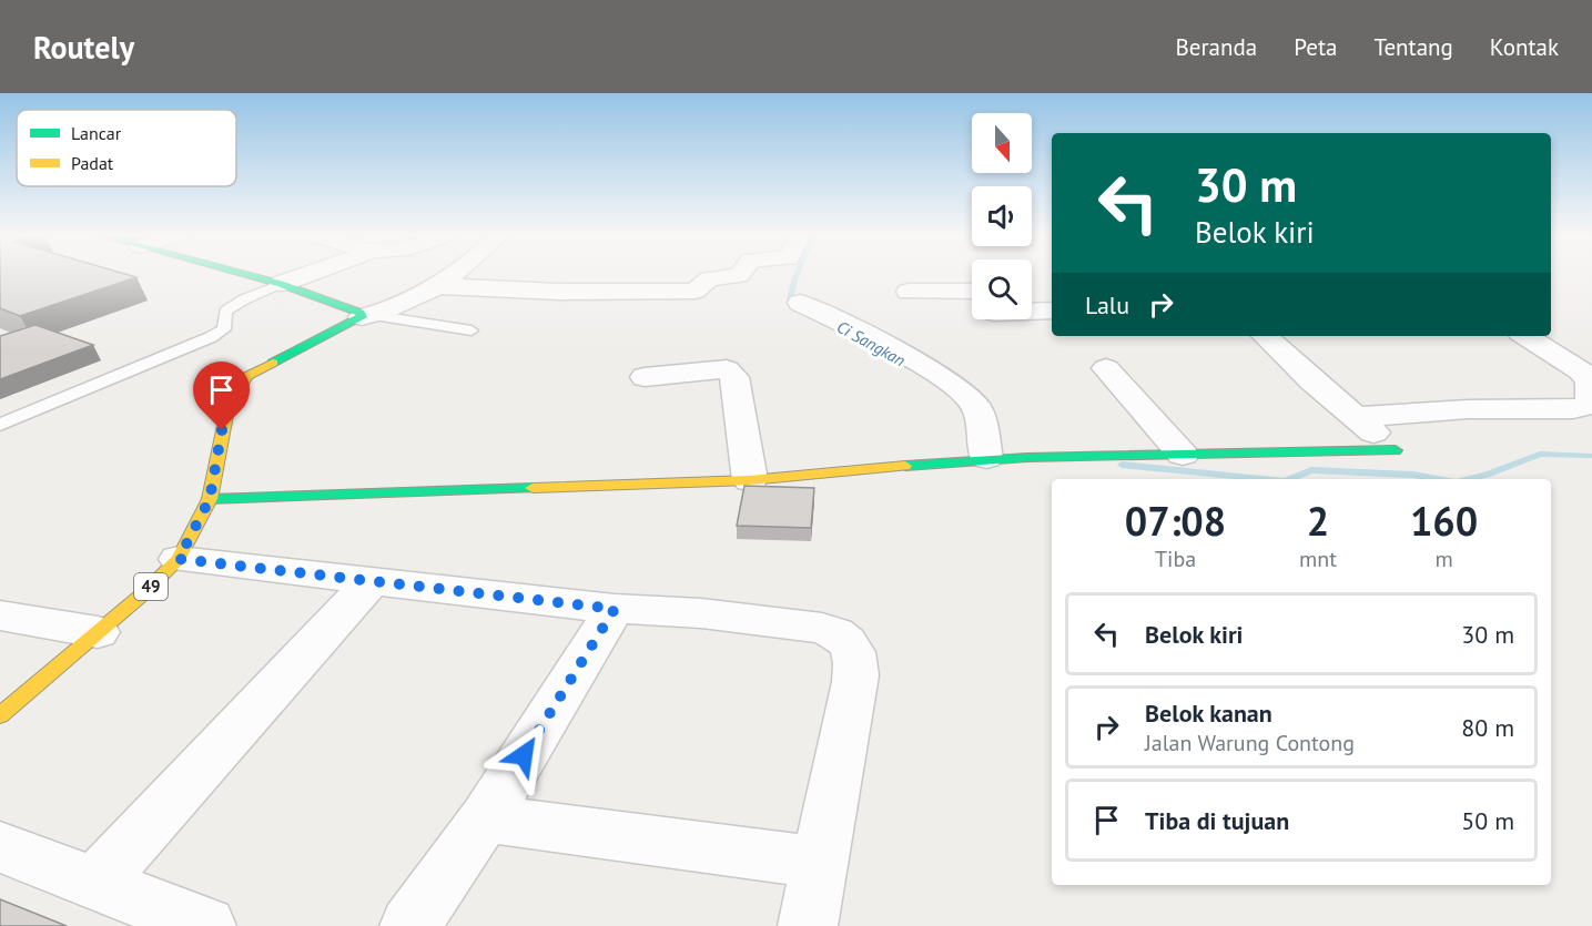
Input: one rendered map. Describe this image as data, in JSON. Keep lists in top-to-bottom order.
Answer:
{
  "streets": {
    "main road": ["49"]
  },
  "water": ["Ci Sangkan"],
  "legend": ["Lancar", "Padat"],
  "north": "bottom",
  "page": {
    "header": "Routely",
    "nav": [
      "Beranda",
      "Peta",
      "Tentang",
      "Kontak"
    ],
    "turn": ["30 m", "Belok kiri"],
    "then": "Lalu",
    "eta": [
      "07:08",
      "Tiba",
      "2",
      "mnt",
      "160",
      "m"
    ],
    "list": [
      {
        "name": "Belok kiri",
        "value": "30 m"
      },
      {
        "name": "Belok kanan",
        "note": "Jalan Warung Contong",
        "value": "80 m"
      },
      {
        "name": "Tiba di tujuan",
        "value": "50 m"
      }
    ]
  }
}
